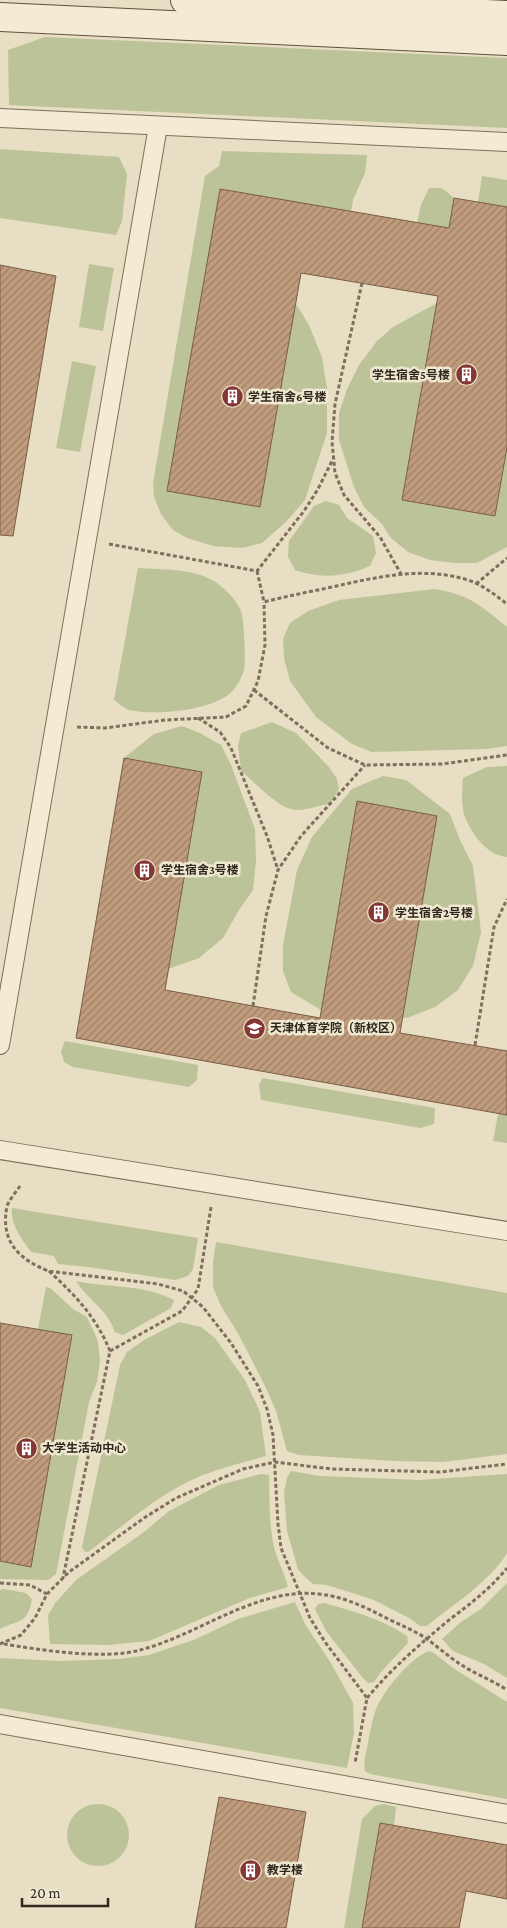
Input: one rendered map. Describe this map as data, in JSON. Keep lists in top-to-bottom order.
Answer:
{
  "places": {
    "building": [
      "学生宿舍5号楼",
      "学生宿舍6号楼",
      "学生宿舍3号楼",
      "学生宿舍2号楼",
      "大学生活动中心",
      "教学楼"
    ],
    "school or university": ["天津体育学院（新校区）"]
  },
  "scale_bar": "20 m"
}
